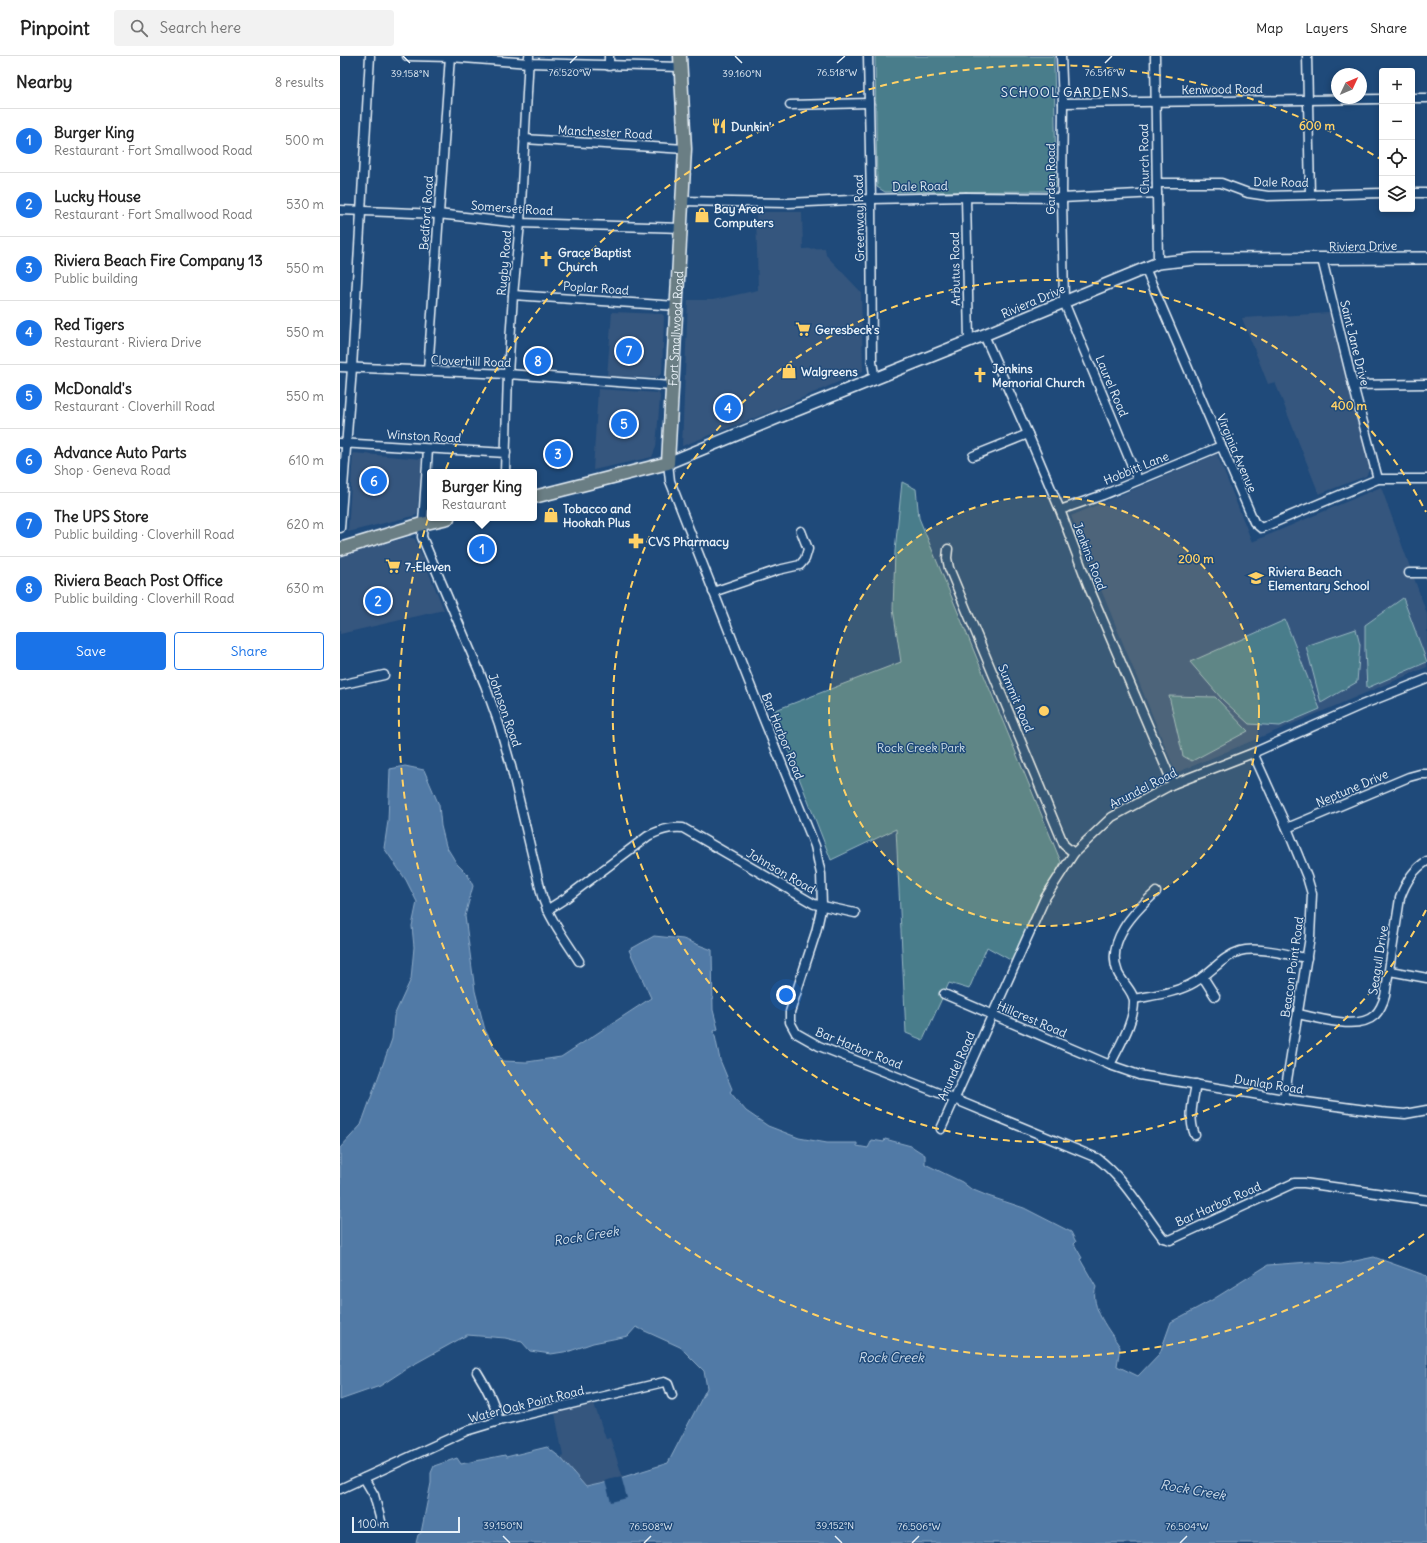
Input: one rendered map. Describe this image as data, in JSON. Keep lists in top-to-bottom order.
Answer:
{
  "streets": {
    "main road": ["Fort Smallwood Road"],
    "street": [
      "Kenwood Road",
      "Manchester Road",
      "Church Road",
      "Garden Road",
      "Dale Road",
      "Somerset Road",
      "Bedford Road",
      "Greenway Road",
      "Riviera Drive",
      "Rugby Road",
      "Arbutus Road",
      "Poplar Road",
      "Saint Jane Drive",
      "Cloverhill Road",
      "Laurel Road",
      "Winston Road",
      "Virginia Avenue",
      "Hobbitt Lane",
      "Jenkins Road",
      "Summit Road",
      "Johnson Road",
      "Bar Harbor Road",
      "Arundel Road",
      "Neptune Drive",
      "Seagull Drive",
      "Beacon Point Road",
      "Hillcrest Road",
      "Dunlap Road",
      "Water Oak Point Road"
    ]
  },
  "crossings": [
    ["Kenwood Road", "Church Road"],
    ["Kenwood Road", "Garden Road"],
    ["Manchester Road", "Rugby Road"],
    ["Manchester Road", "Fort Smallwood Road"],
    ["Church Road", "Dale Road"],
    ["Church Road", "Riviera Drive"],
    ["Garden Road", "Dale Road"],
    ["Garden Road", "Riviera Drive"],
    ["Garden Road", "Laurel Road"],
    ["Dale Road", "Greenway Road"],
    ["Dale Road", "Arbutus Road"],
    ["Dale Road", "Fort Smallwood Road"],
    ["Somerset Road", "Bedford Road"],
    ["Somerset Road", "Rugby Road"],
    ["Somerset Road", "Fort Smallwood Road"],
    ["Bedford Road", "Cloverhill Road"],
    ["Greenway Road", "Riviera Drive"],
    ["Riviera Drive", "Arbutus Road"],
    ["Riviera Drive", "Fort Smallwood Road"],
    ["Riviera Drive", "Saint Jane Drive"],
    ["Riviera Drive", "Laurel Road"],
    ["Riviera Drive", "Virginia Avenue"],
    ["Riviera Drive", "Jenkins Road"],
    ["Riviera Drive", "Bar Harbor Road"],
    ["Rugby Road", "Poplar Road"],
    ["Rugby Road", "Cloverhill Road"],
    ["Rugby Road", "Winston Road"],
    ["Poplar Road", "Fort Smallwood Road"],
    ["Fort Smallwood Road", "Cloverhill Road"],
    ["Fort Smallwood Road", "Bar Harbor Road"],
    ["Saint Jane Drive", "Virginia Avenue"],
    ["Laurel Road", "Hobbitt Lane"],
    ["Virginia Avenue", "Hobbitt Lane"],
    ["Hobbitt Lane", "Jenkins Road"],
    ["Jenkins Road", "Arundel Road"],
    ["Summit Road", "Arundel Road"],
    ["Johnson Road", "Bar Harbor Road"],
    ["Bar Harbor Road", "Arundel Road"],
    ["Arundel Road", "Beacon Point Road"],
    ["Arundel Road", "Hillcrest Road"],
    ["Neptune Drive", "Beacon Point Road"],
    ["Seagull Drive", "Beacon Point Road"],
    ["Beacon Point Road", "Dunlap Road"],
    ["Hillcrest Road", "Dunlap Road"]
  ],
  "districts": ["SCHOOL GARDENS"],
  "water": ["Rock Creek"],
  "parks": ["Rock Creek Park"],
  "places": {
    "restaurant": ["Dunkin'"],
    "shop": ["Bay Area Computers", "Walgreens", "Tobacco and Hookah Plus"],
    "church": ["Grace Baptist Church", "Jenkins Memorial Church"],
    "supermarket": ["Geresbeck's", "7-Eleven"],
    "pharmacy": ["CVS Pharmacy"],
    "school or university": ["Riviera Beach Elementary School"]
  },
  "scale_bar": "100 m",
  "north": "top right",
  "page": {
    "header": "Pinpoint",
    "search": "Search here",
    "nav": ["Map", "Layers", "Share"],
    "heading": ["Nearby", "8 results"],
    "map_buttons": ["+", "−"],
    "list": [
      {
        "mark": "1",
        "name": "Burger King",
        "note": "Restaurant · Fort Smallwood Road",
        "value": "500 m"
      },
      {
        "mark": "2",
        "name": "Lucky House",
        "note": "Restaurant · Fort Smallwood Road",
        "value": "530 m"
      },
      {
        "mark": "3",
        "name": "Riviera Beach Fire Company 13",
        "note": "Public building",
        "value": "550 m"
      },
      {
        "mark": "4",
        "name": "Red Tigers",
        "note": "Restaurant · Riviera Drive",
        "value": "550 m"
      },
      {
        "mark": "5",
        "name": "McDonald's",
        "note": "Restaurant · Cloverhill Road",
        "value": "550 m"
      },
      {
        "mark": "6",
        "name": "Advance Auto Parts",
        "note": "Shop · Geneva Road",
        "value": "610 m"
      },
      {
        "mark": "7",
        "name": "The UPS Store",
        "note": "Public building · Cloverhill Road",
        "value": "620 m"
      },
      {
        "mark": "8",
        "name": "Riviera Beach Post Office",
        "note": "Public building · Cloverhill Road",
        "value": "630 m"
      }
    ],
    "pins": [
      "7",
      "8",
      "4",
      "5",
      "3",
      "6",
      "1",
      "2"
    ],
    "popup": ["Burger King", "Restaurant"],
    "buttons": ["Save", "Share"],
    "scale": "100 m"
  },
  "coordinates": [
    "76.520°W",
    "76.518°W",
    "76.516°W",
    "39.158°N",
    "39.160°N",
    "39.150°N",
    "39.152°N",
    "76.508°W",
    "76.506°W",
    "76.504°W"
  ],
  "rings": ["600 m", "400 m", "200 m"]
}
